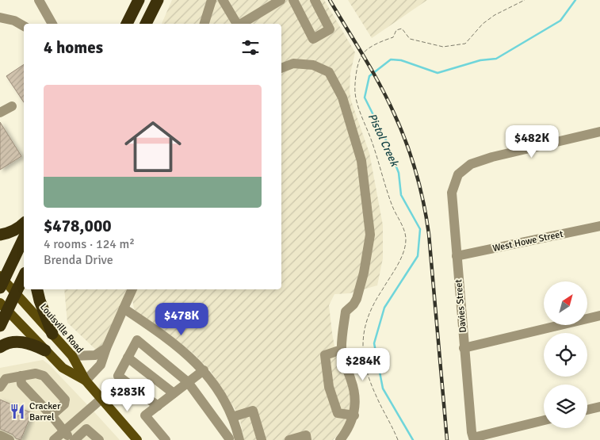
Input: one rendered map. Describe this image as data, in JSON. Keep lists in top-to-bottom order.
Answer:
{
  "streets": {
    "main road": ["Louisville Road"],
    "street": ["West Howe Street", "Davies Street"]
  },
  "crossings": [
    ["West Howe Street", "Davies Street"]
  ],
  "water": ["Pistol Creek"],
  "places": {
    "restaurant": ["Cracker Barrel"]
  },
  "north": "top right",
  "page": {
    "heading": "4 homes",
    "list": [
      {
        "name": "$478,000",
        "note": "4 rooms · 124 m² · Brenda Drive"
      }
    ],
    "price": [
      "$482K",
      "$478K",
      "$284K",
      "$283K"
    ]
  }
}
